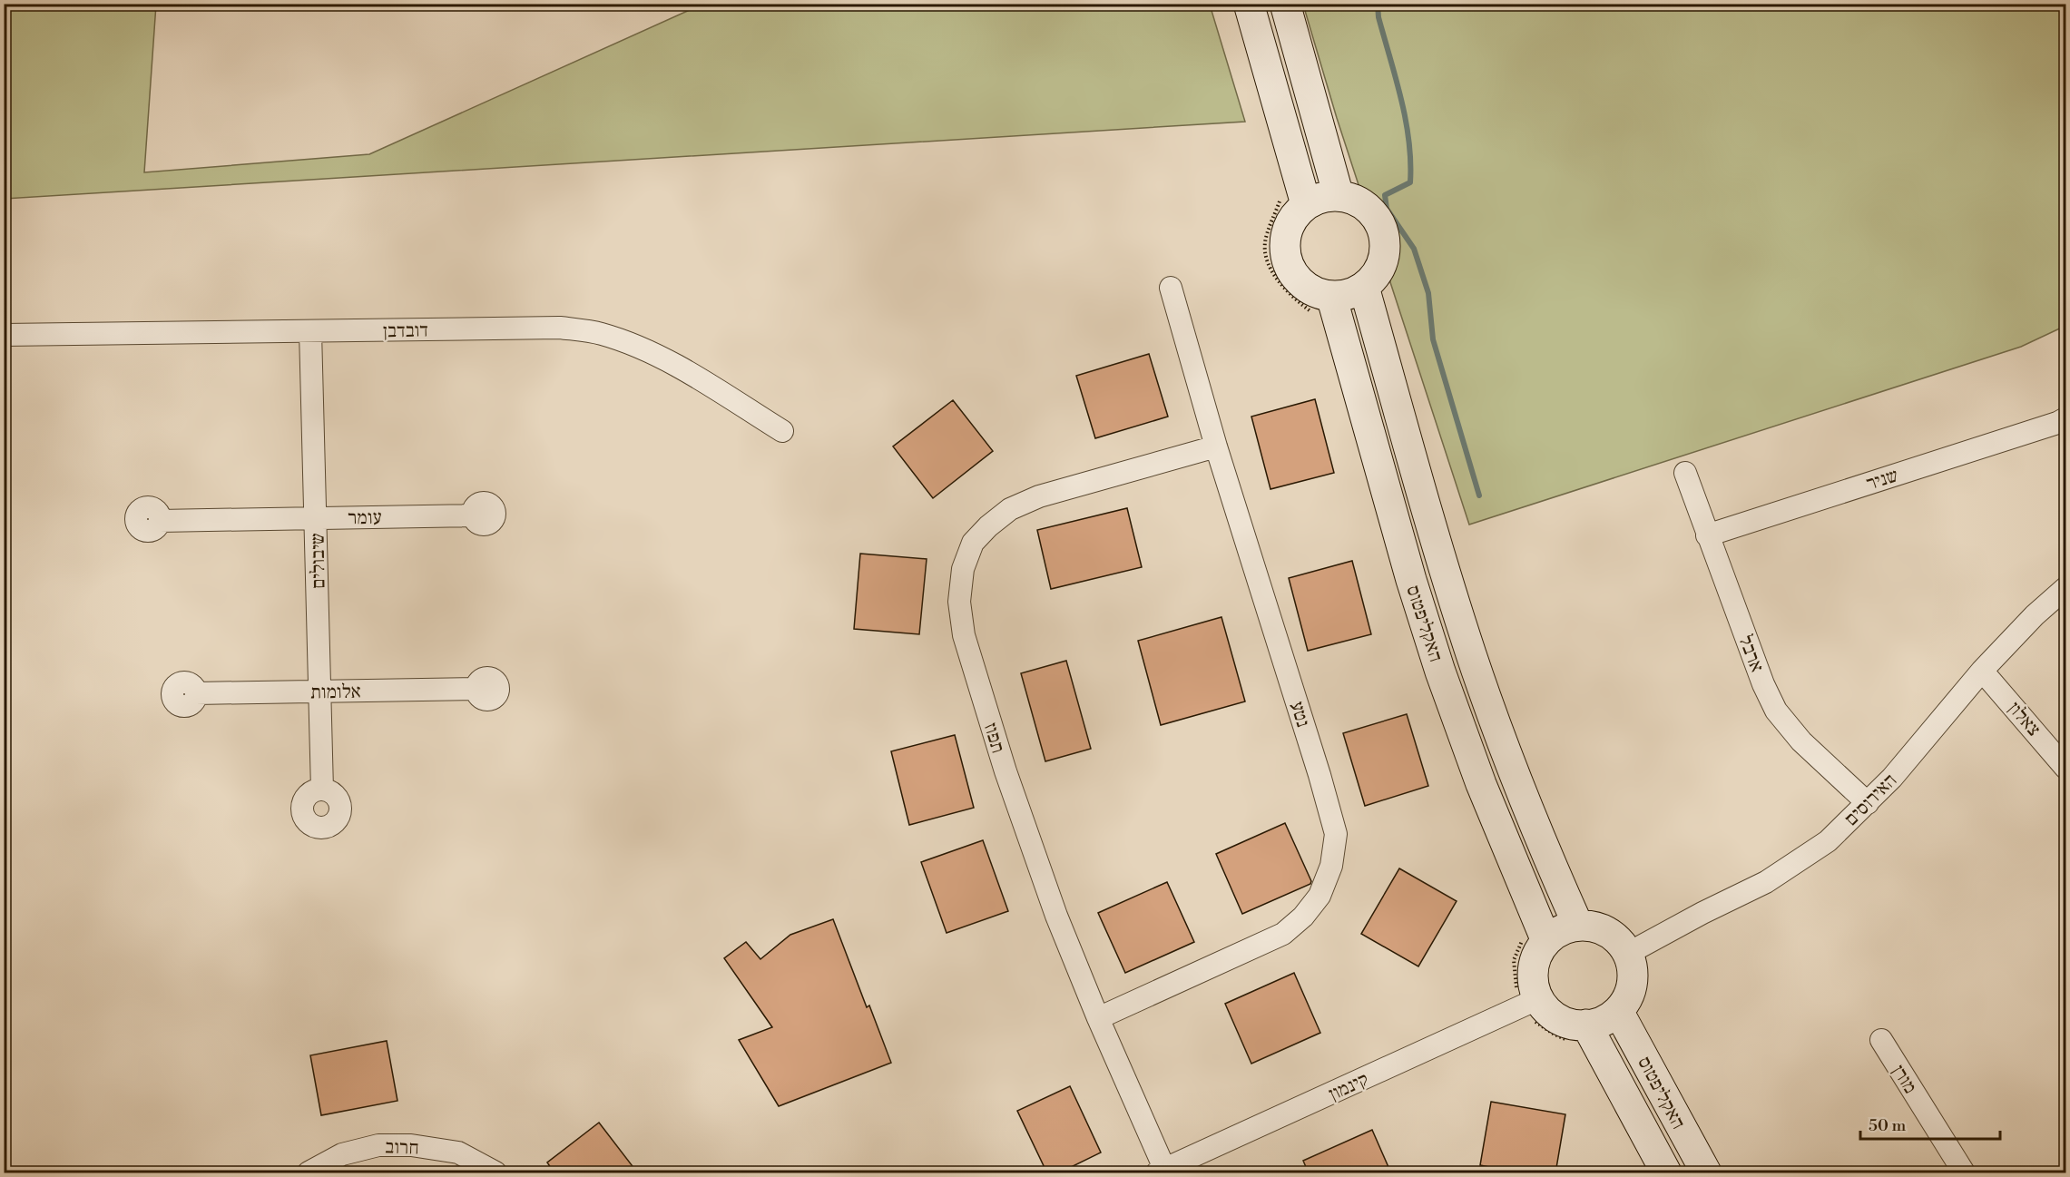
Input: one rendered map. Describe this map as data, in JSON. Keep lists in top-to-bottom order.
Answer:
{
  "streets": {
    "main road": ["האקליפטוס"],
    "street": [
      "דובדבן",
      "שניר",
      "עומר",
      "שיבולים",
      "ארבל",
      "אלומות",
      "נטע",
      "צאלון",
      "תפוז",
      "האירוסים",
      "מורן",
      "קינמון",
      "חרוב"
    ]
  },
  "crossings": [
    ["דובדבן", "שיבולים"],
    ["שניר", "ארבל"],
    ["עומר", "שיבולים"],
    ["שיבולים", "אלומות"],
    ["האקליפטוס", "האירוסים"],
    ["האקליפטוס", "קינמון"],
    ["ארבל", "האירוסים"],
    ["נטע", "תפוז"],
    ["צאלון", "האירוסים"],
    ["תפוז", "קינמון"],
    ["האירוסים", "קינמון"]
  ],
  "scale_bar": "50 m"
}
